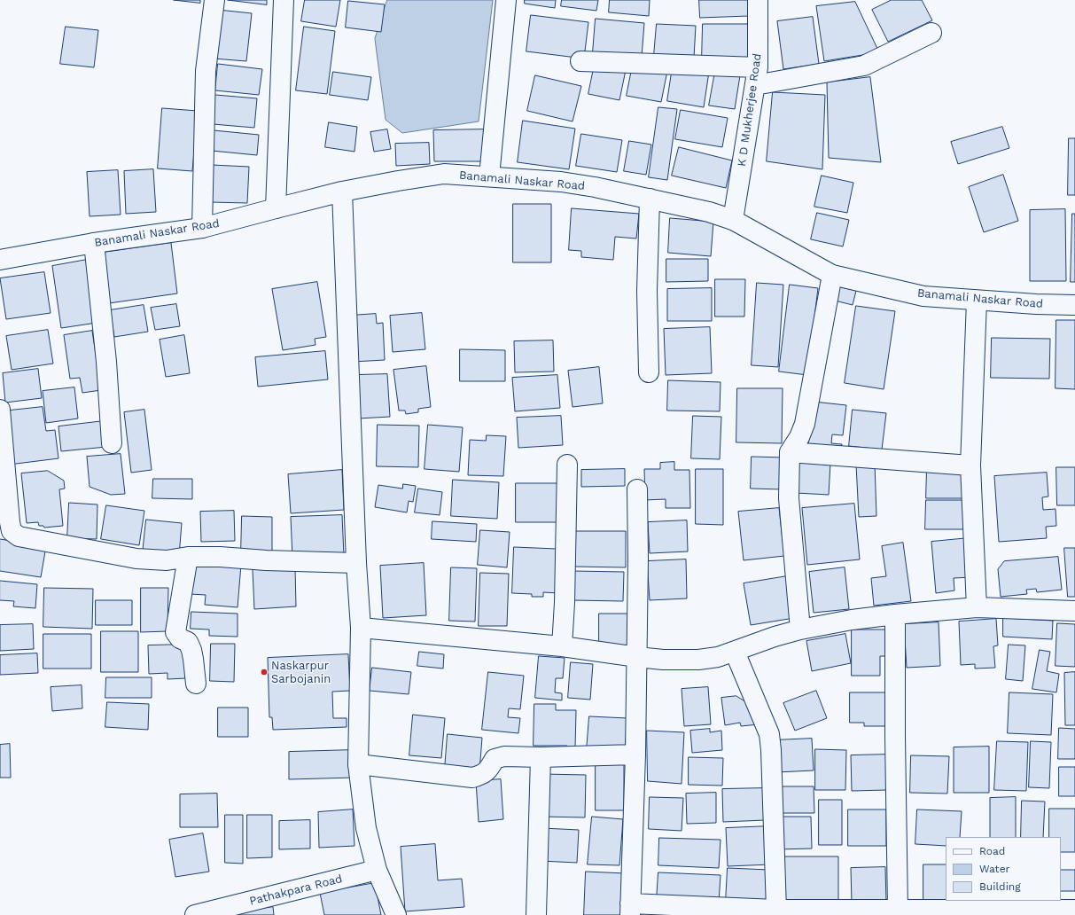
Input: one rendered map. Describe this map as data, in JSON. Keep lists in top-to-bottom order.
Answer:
{
  "streets": {
    "street": ["K D Mukherjee Road", "Banamali Naskar Road", "Pathakpara Road"]
  },
  "crossings": [
    ["K D Mukherjee Road", "Banamali Naskar Road"]
  ],
  "places": ["Naskarpur Sarbojanin"],
  "legend": ["Road", "Water", "Building"]
}
